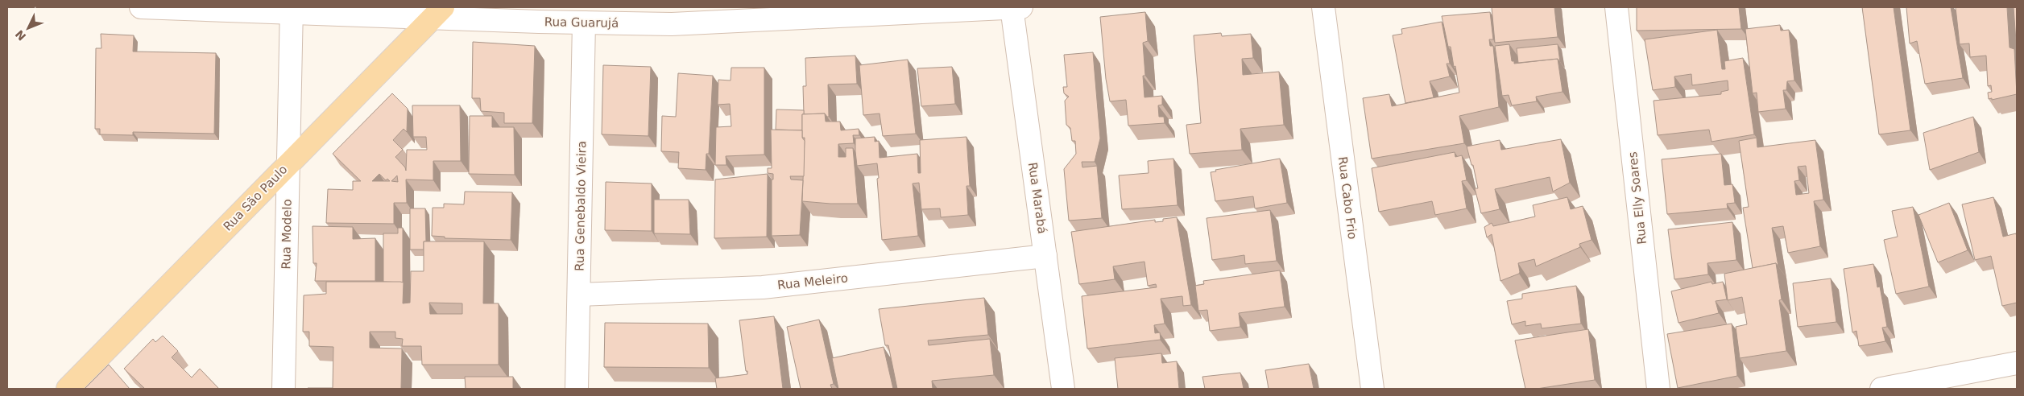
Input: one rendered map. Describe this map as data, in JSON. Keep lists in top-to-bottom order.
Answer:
{
  "streets": {
    "main road": ["Rua São Paulo"],
    "street": [
      "Rua Guarujá",
      "Rua Marabá",
      "Rua Cabo Frio",
      "Rua Elly Soares",
      "Rua Genebaldo Vieira",
      "Rua Modelo",
      "Rua Meleiro"
    ]
  },
  "crossings": [
    ["Rua Guarujá", "Rua São Paulo"],
    ["Rua Guarujá", "Rua Marabá"],
    ["Rua Guarujá", "Rua Genebaldo Vieira"],
    ["Rua Guarujá", "Rua Modelo"],
    ["Rua São Paulo", "Rua Modelo"],
    ["Rua Marabá", "Rua Meleiro"],
    ["Rua Genebaldo Vieira", "Rua Meleiro"]
  ],
  "north": "bottom left"
}
